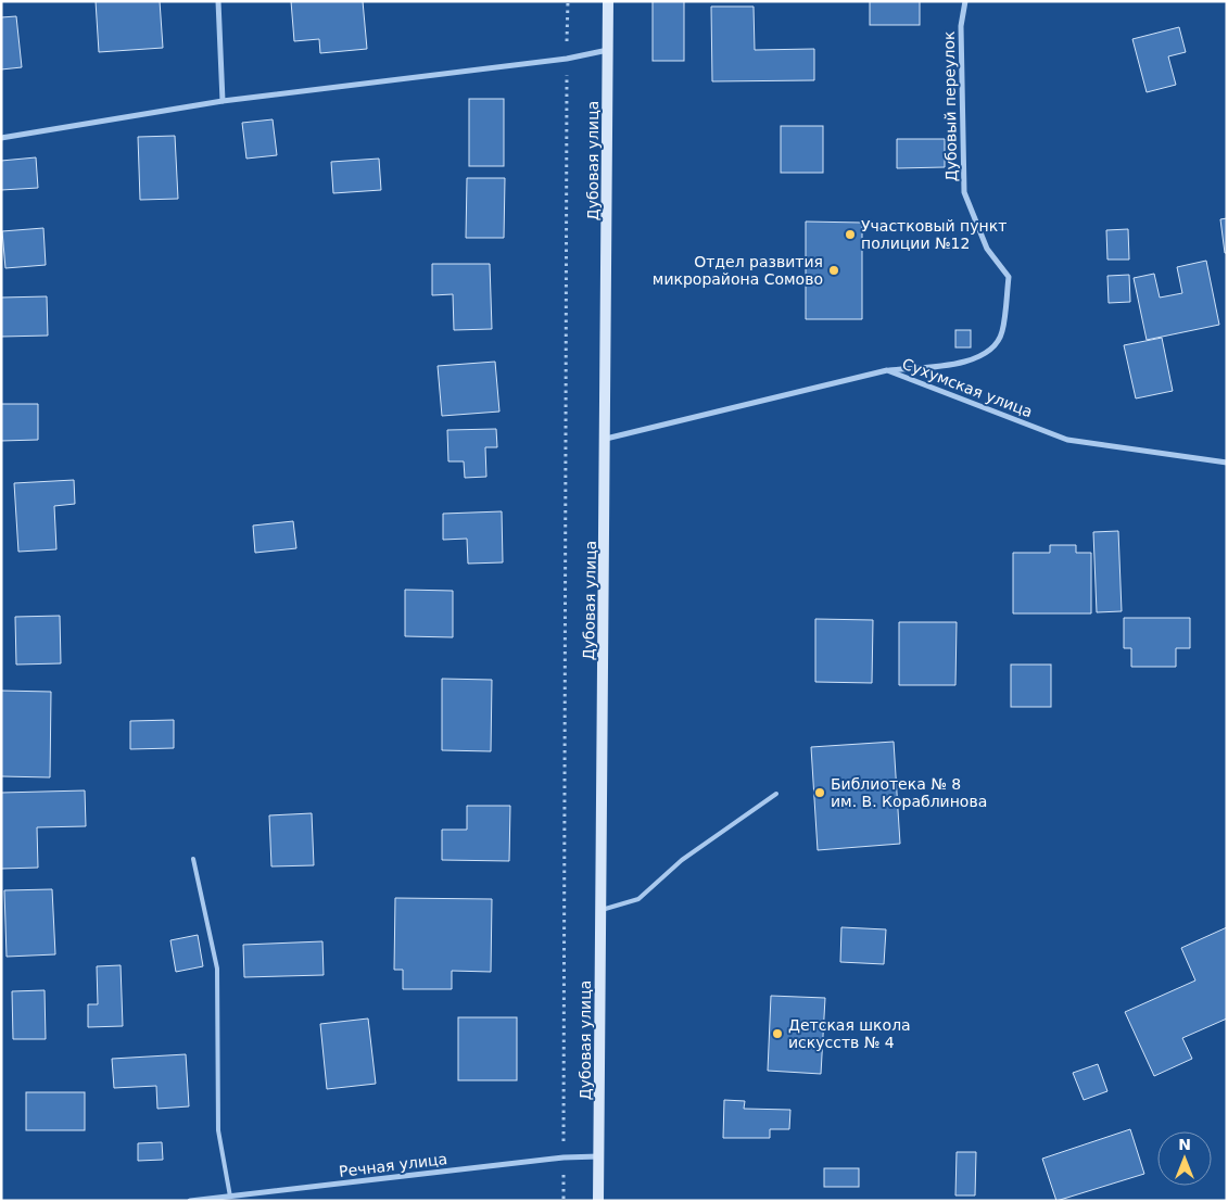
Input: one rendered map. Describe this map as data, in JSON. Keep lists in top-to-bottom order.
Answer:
{
  "streets": {
    "street": [
      "Дубовый переулок",
      "Дубовая улица",
      "Сухумская улица",
      "Речная улица"
    ]
  },
  "crossings": [
    ["Дубовый переулок", "Сухумская улица"],
    ["Дубовая улица", "Сухумская улица"],
    ["Дубовая улица", "Речная улица"]
  ],
  "places": [
    "Участковый пункт полиции №12",
    "Отдел развития микрорайона Сомово",
    "Библиотека № 8 им. В. Кораблинова",
    "Детская школа искусств № 4"
  ],
  "north": "top"
}
